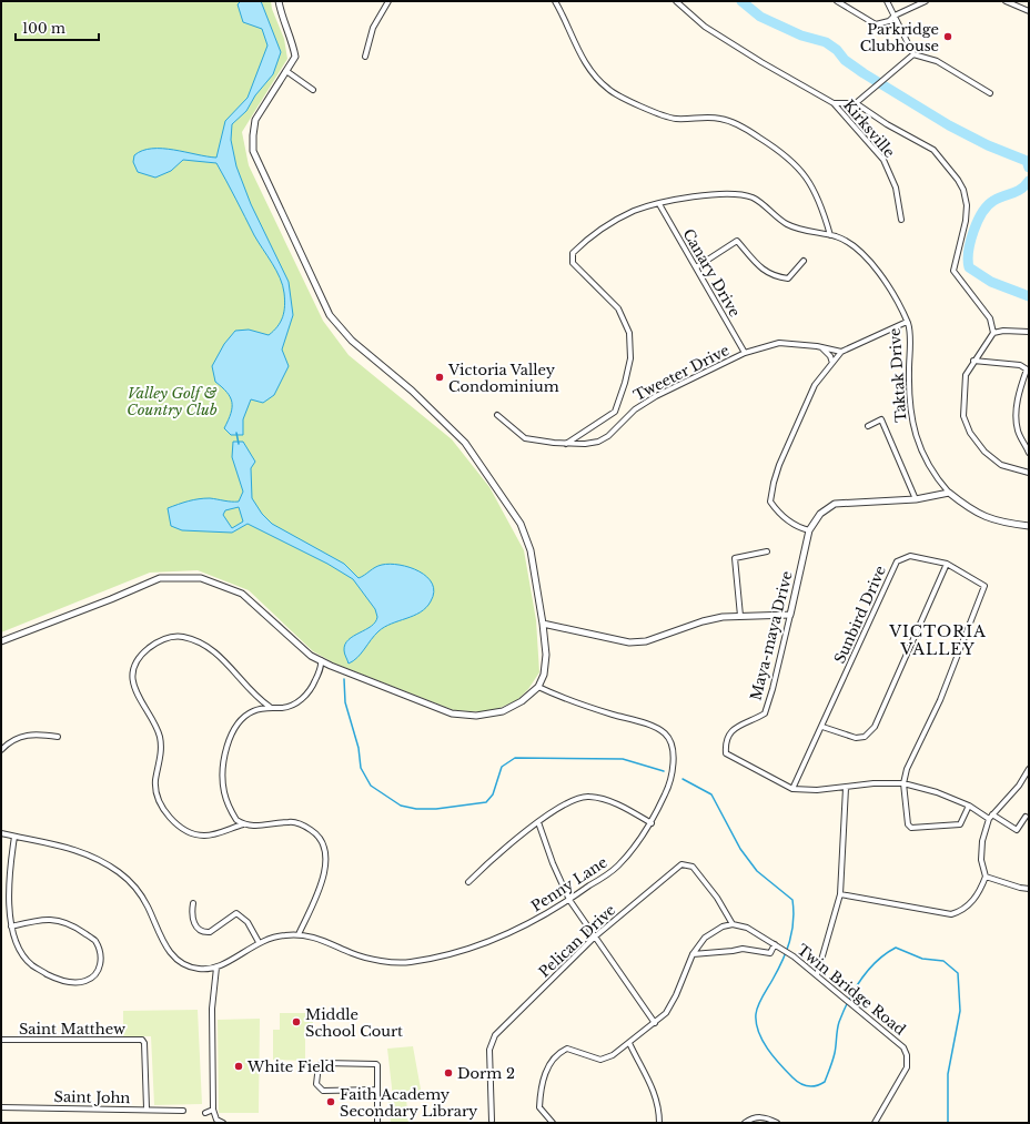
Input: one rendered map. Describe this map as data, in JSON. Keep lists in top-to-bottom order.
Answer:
{
  "streets": {
    "street": [
      "Kirksville",
      "Canary Drive",
      "Tweeter Drive",
      "Taktak Drive",
      "Sunbird Drive",
      "Maya-maya Drive",
      "Penny Lane",
      "Pelican Drive",
      "Twin Bridge Road",
      "Saint Matthew",
      "Saint John"
    ]
  },
  "crossings": [
    ["Canary Drive", "Tweeter Drive"],
    ["Canary Drive", "Taktak Drive"],
    ["Tweeter Drive", "Taktak Drive"],
    ["Sunbird Drive", "Maya-maya Drive"],
    ["Pelican Drive", "Twin Bridge Road"],
    ["Saint Matthew", "Saint John"]
  ],
  "districts": ["VICTORIA VALLEY"],
  "parks": ["Valley Golf & Country Club"],
  "places": [
    "Parkridge Clubhouse",
    "Victoria Valley Condominium",
    "Middle School Court",
    "White Field",
    "Dorm 2",
    "Faith Academy Secondary Library"
  ],
  "scale_bar": "100 m"
}
